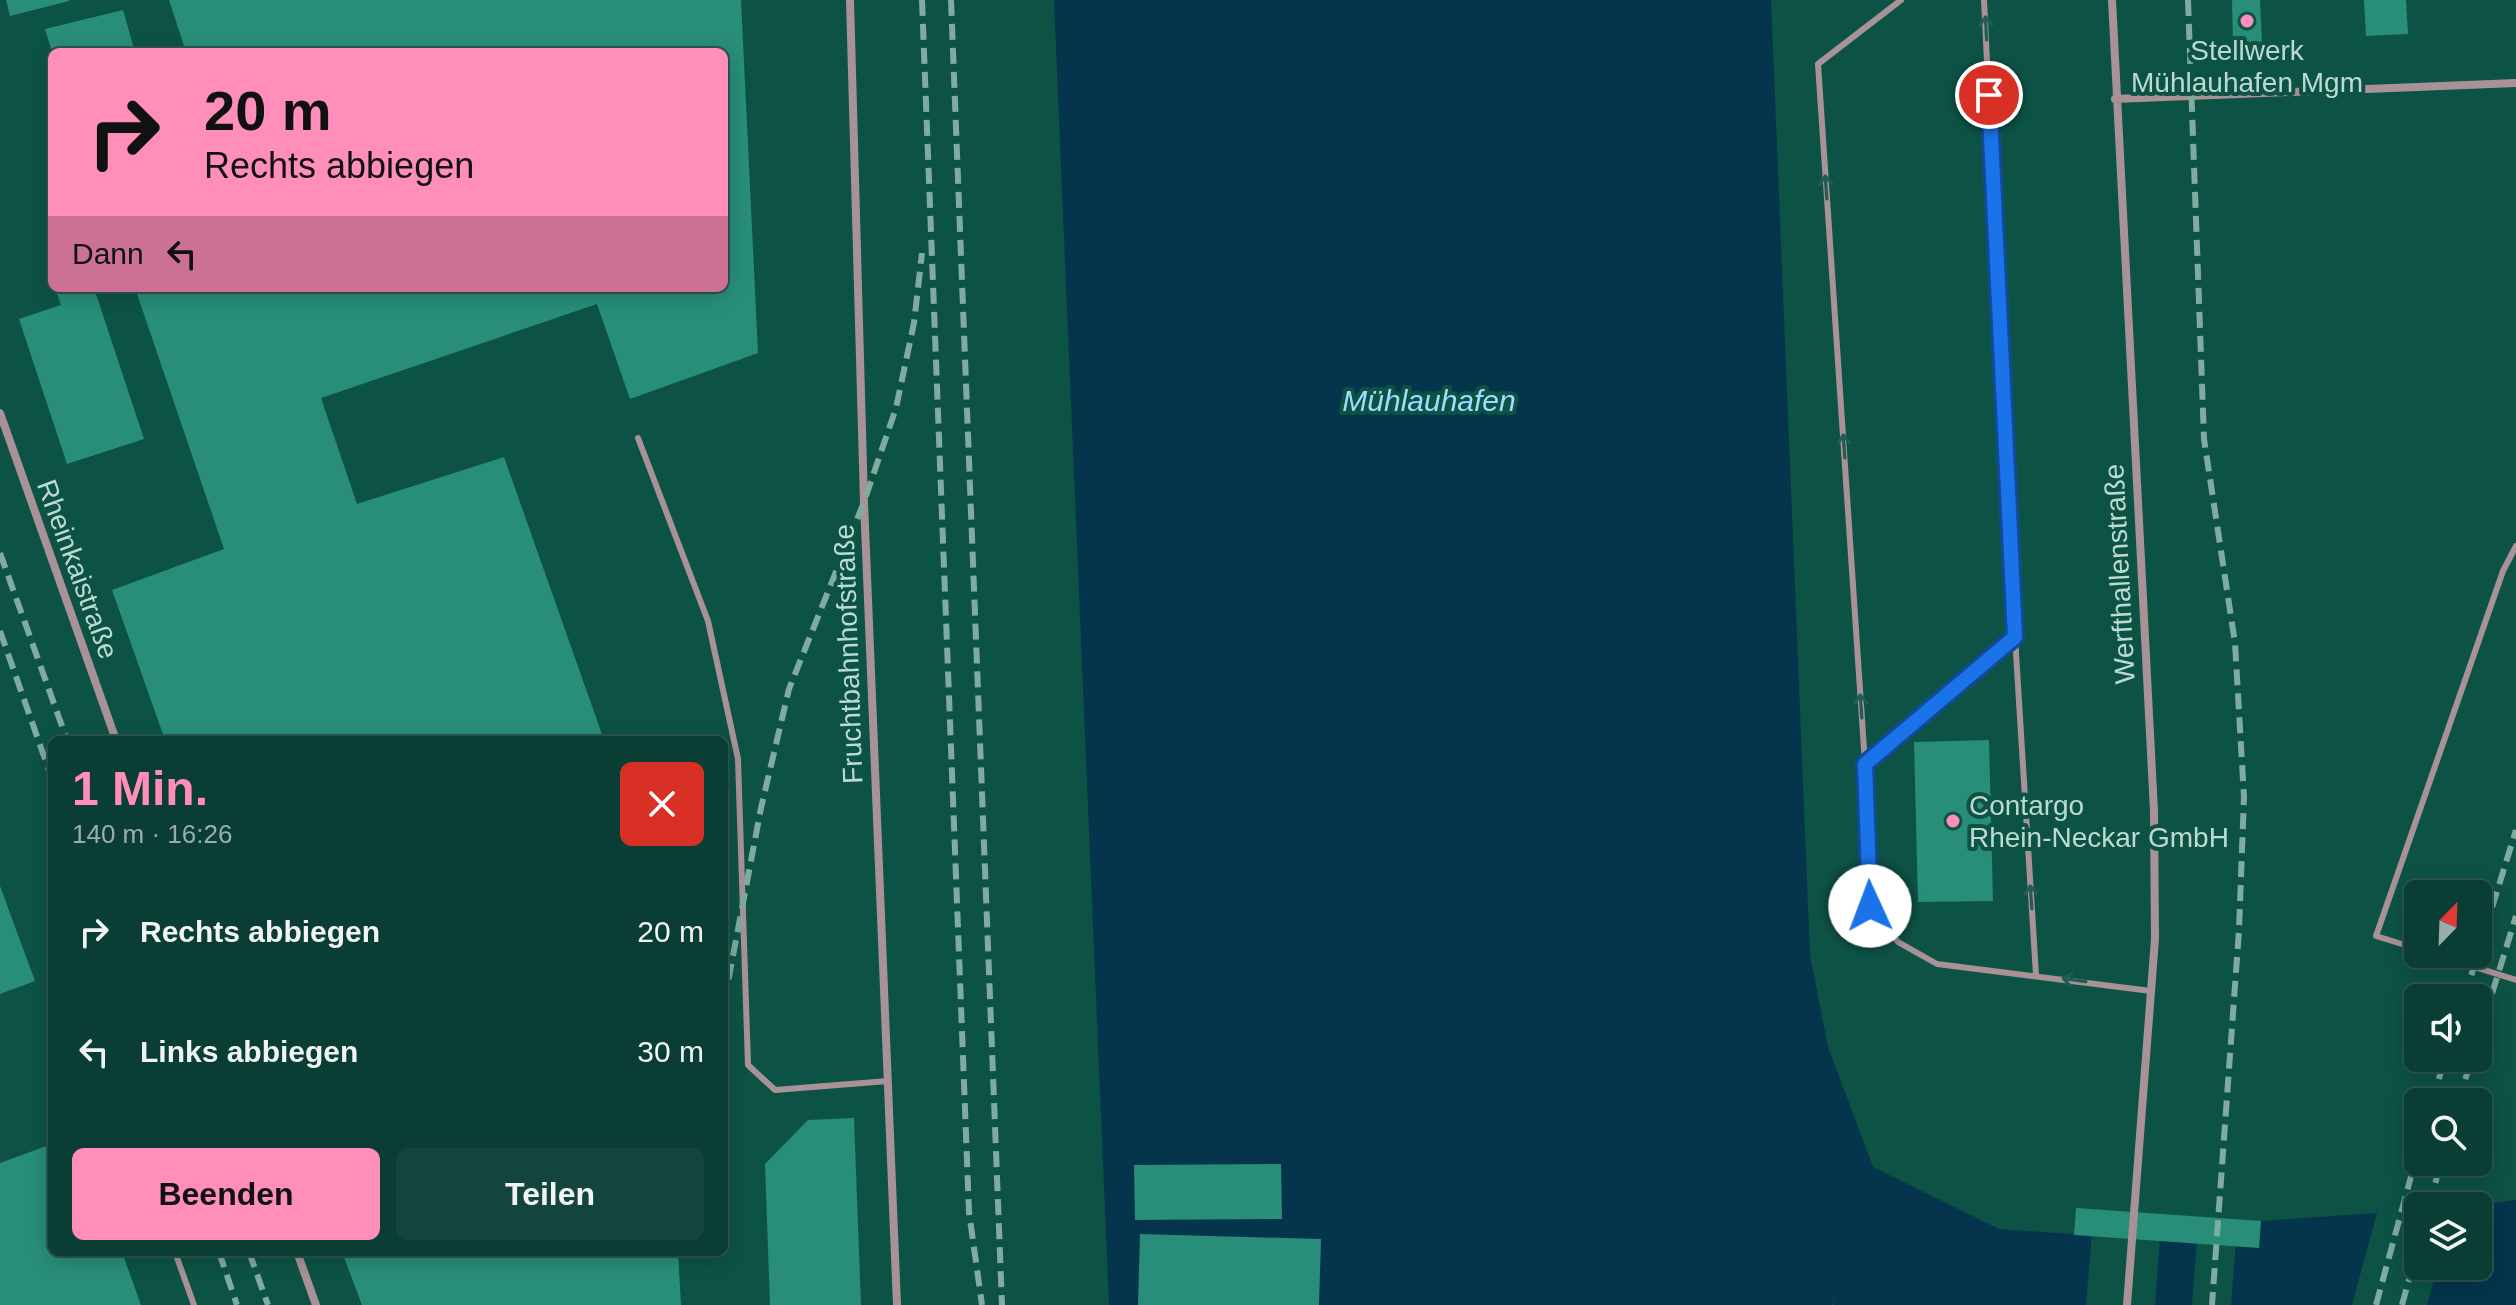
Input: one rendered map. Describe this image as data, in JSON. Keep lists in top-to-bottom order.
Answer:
{
  "streets": {
    "street": ["Rheinkaistraße", "Werfthallenstraße", "Fruchtbahnhofstraße"]
  },
  "water": ["Mühlauhafen"],
  "places": ["Stellwerk Mühlauhafen Mgm", "Contargo Rhein-Neckar GmbH"],
  "north": "top right",
  "page": {
    "turn": ["20 m", "Rechts abbiegen"],
    "then": "Dann",
    "heading": ["1 Min.", "140 m · 16:26"],
    "list": [
      {
        "name": "Rechts abbiegen",
        "value": "20 m"
      },
      {
        "name": "Links abbiegen",
        "value": "30 m"
      }
    ],
    "buttons": ["Beenden", "Teilen"]
  }
}
